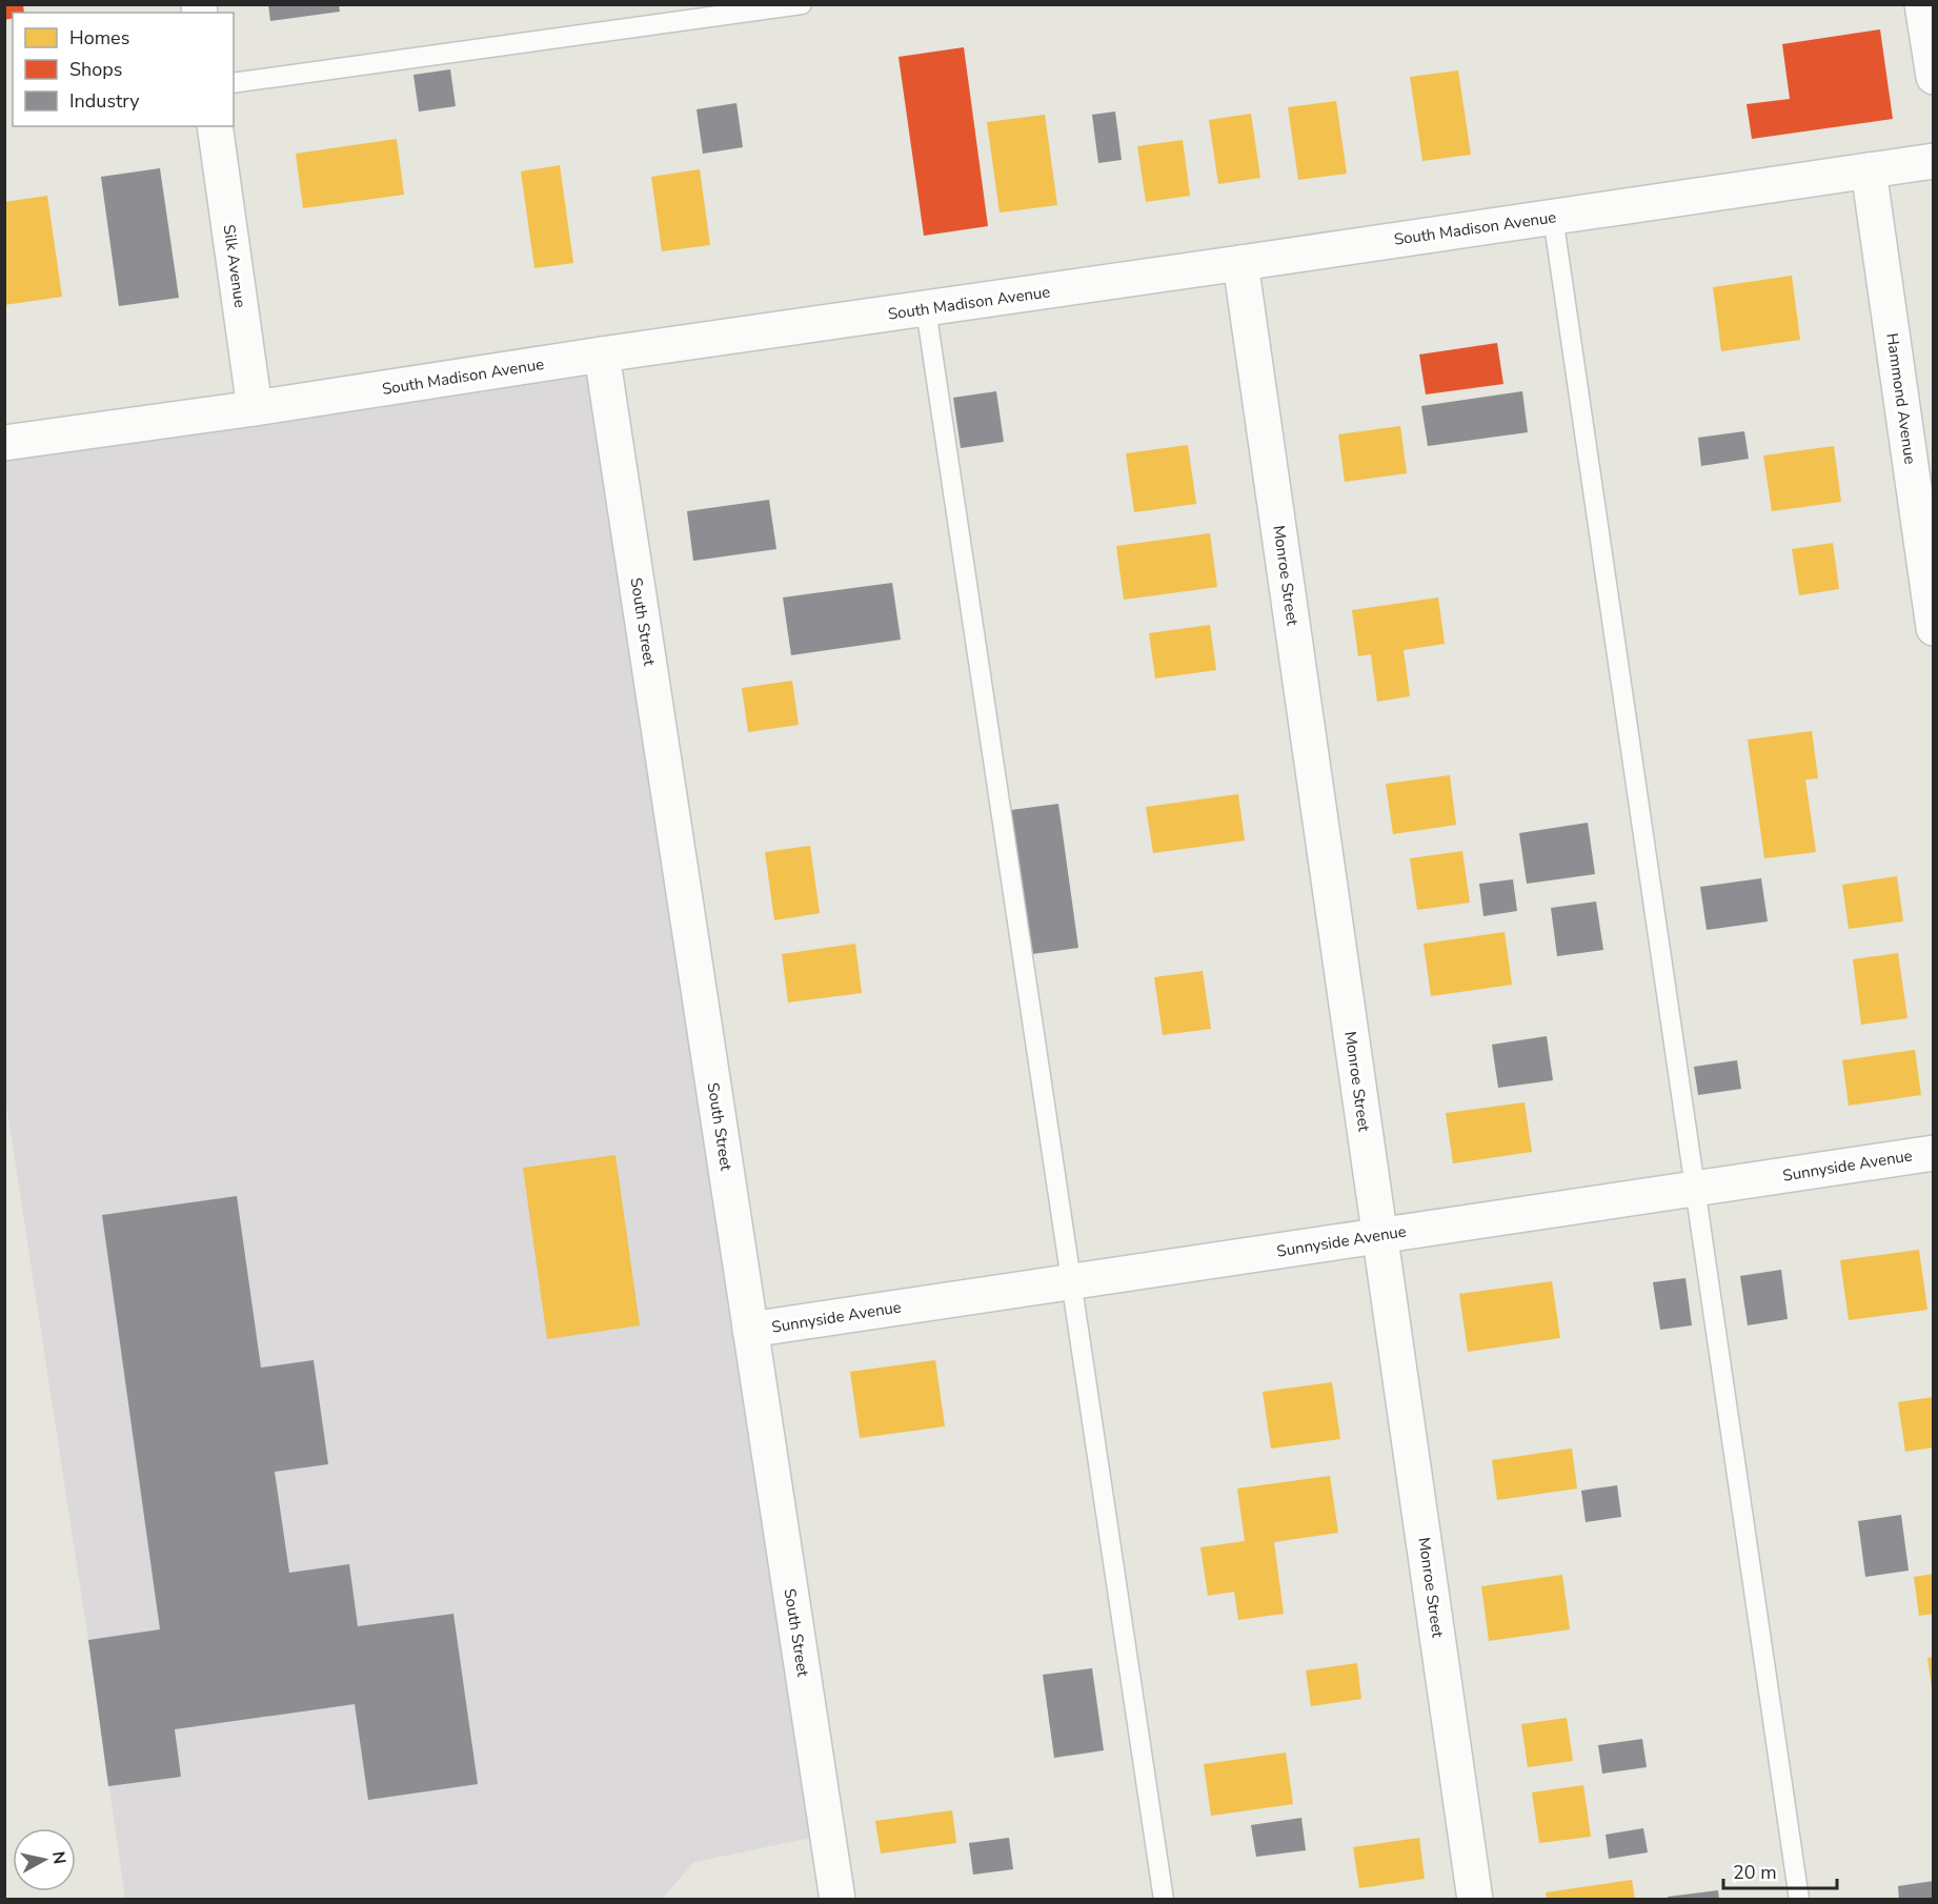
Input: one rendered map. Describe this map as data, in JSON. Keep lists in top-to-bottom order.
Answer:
{
  "streets": {
    "street": [
      "South Madison Avenue",
      "Silk Avenue",
      "Hammond Avenue",
      "Monroe Street",
      "South Street",
      "Sunnyside Avenue"
    ]
  },
  "crossings": [
    ["South Madison Avenue", "Silk Avenue"],
    ["South Madison Avenue", "Hammond Avenue"],
    ["South Madison Avenue", "Monroe Street"],
    ["South Madison Avenue", "South Street"],
    ["Monroe Street", "Sunnyside Avenue"],
    ["South Street", "Sunnyside Avenue"]
  ],
  "legend": ["Homes", "Shops", "Industry"],
  "scale_bar": "20 m",
  "north": "right"
}
